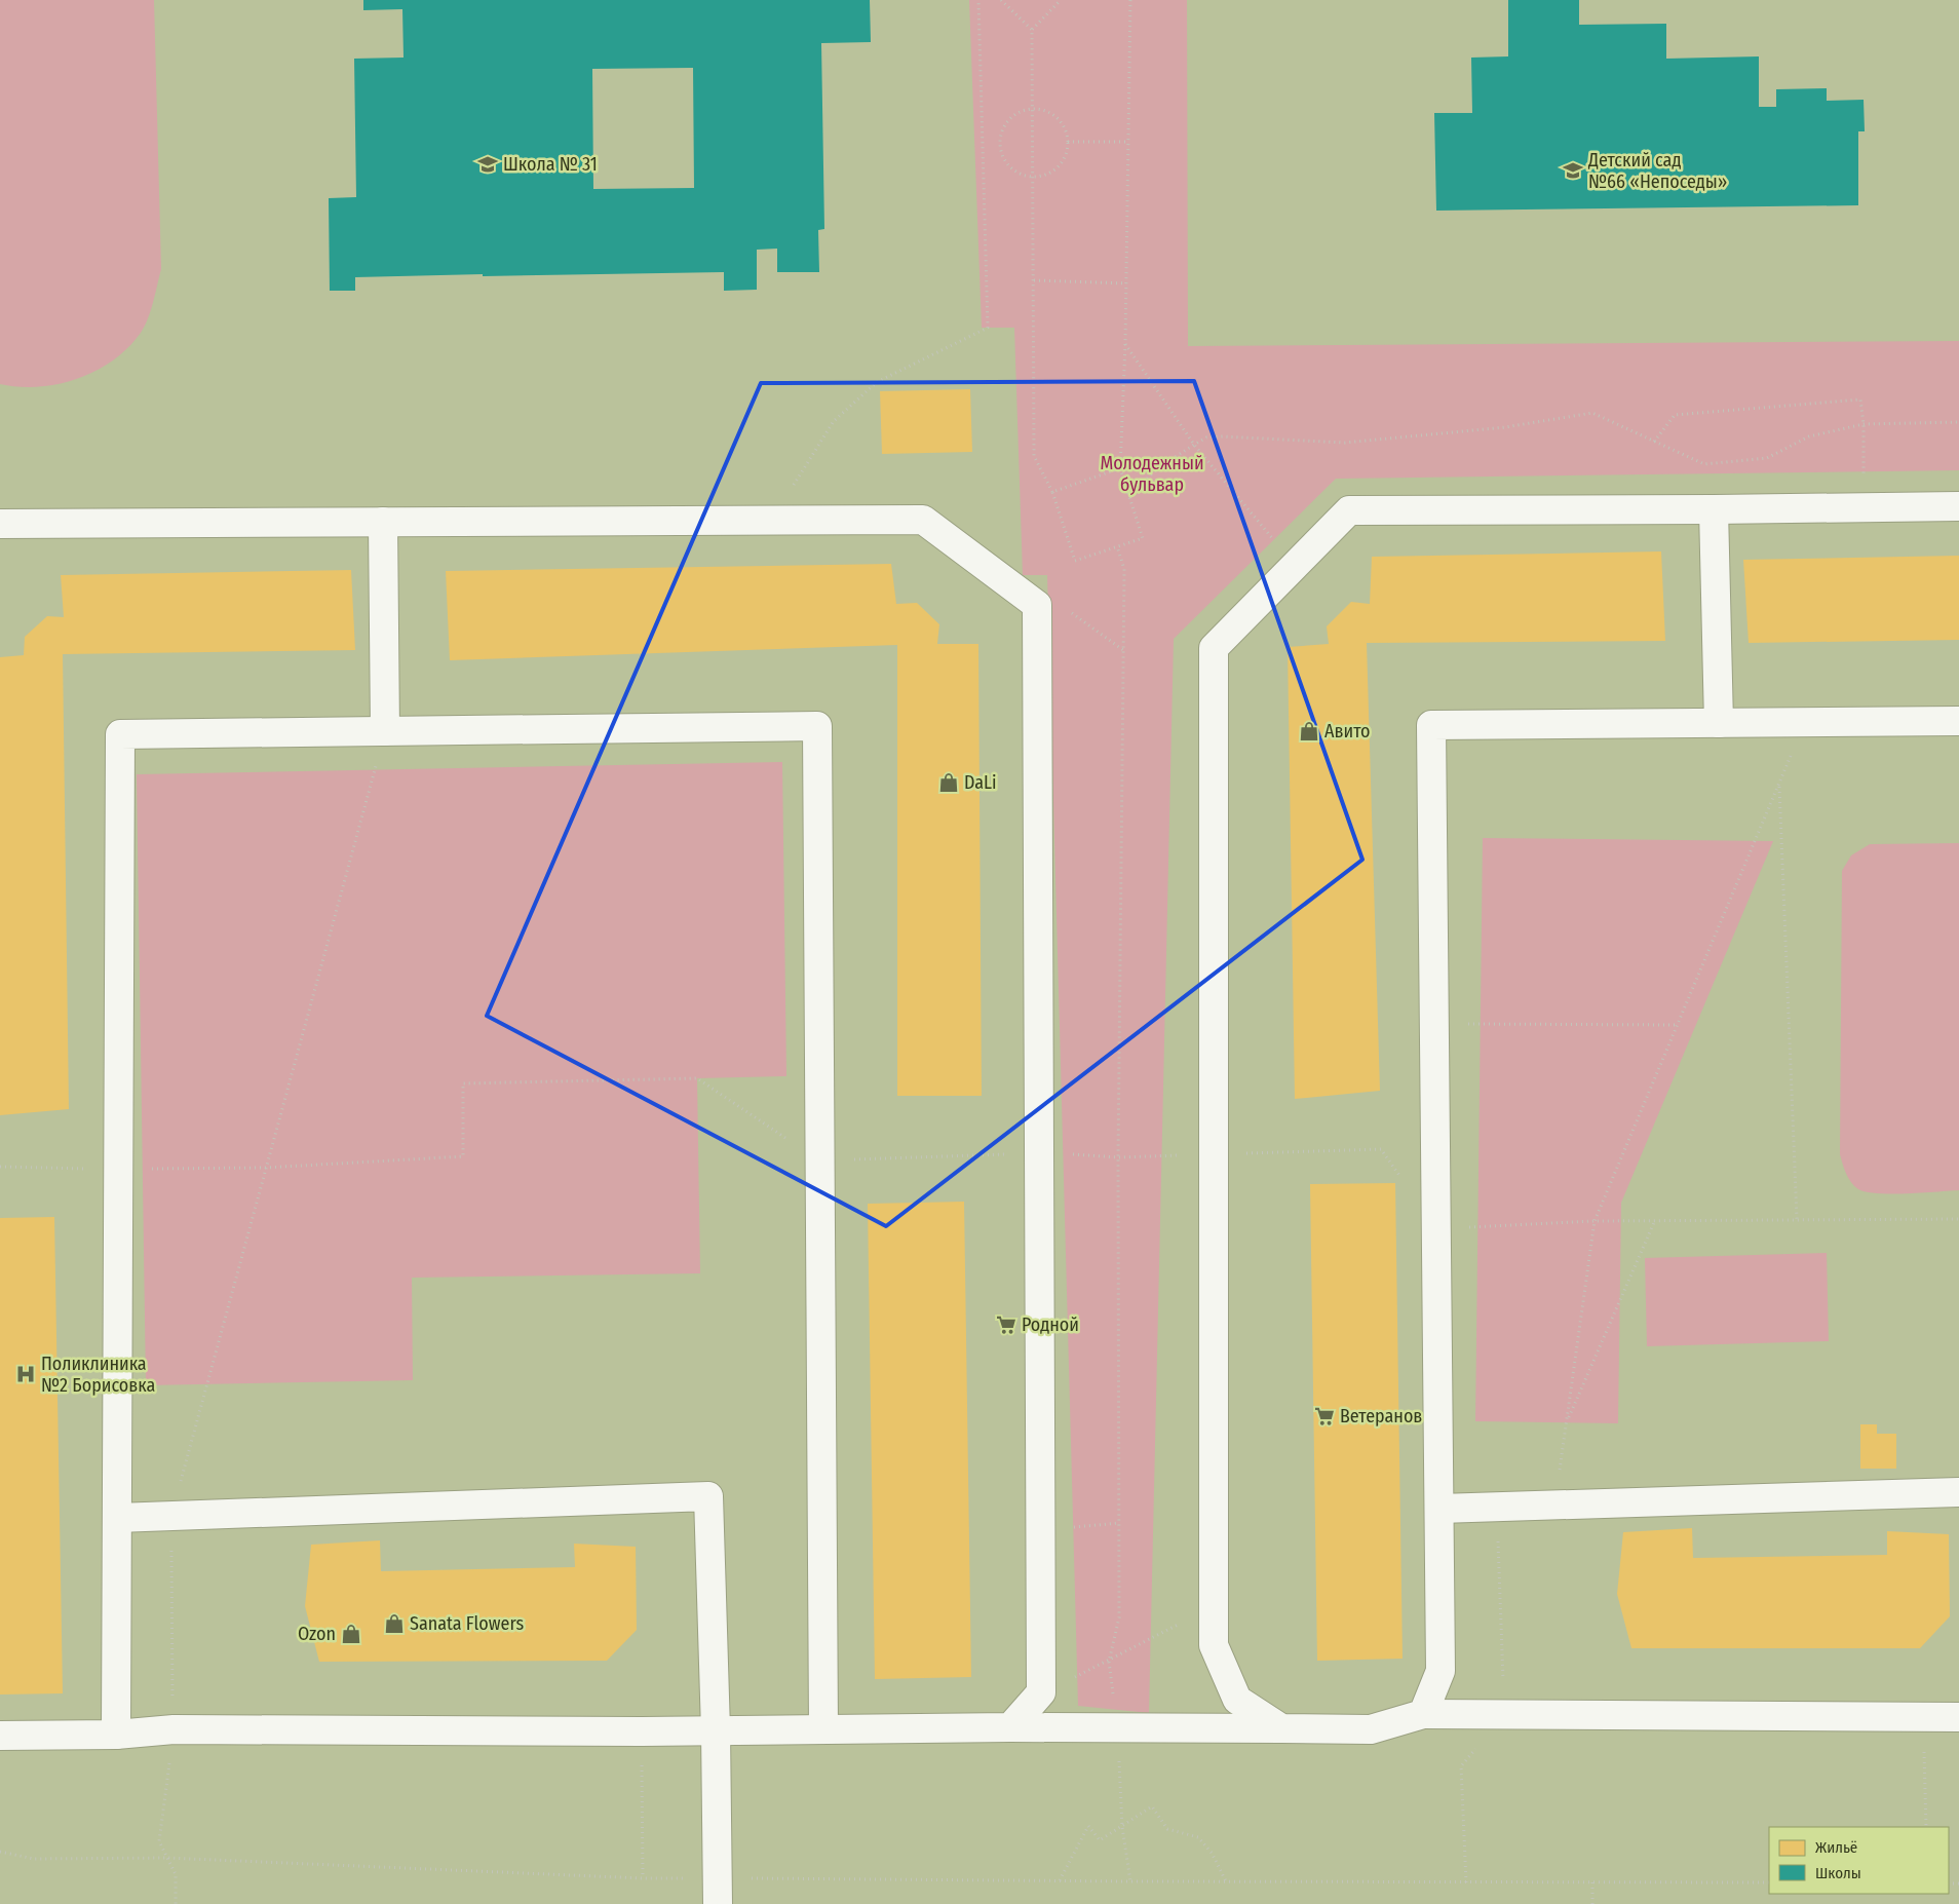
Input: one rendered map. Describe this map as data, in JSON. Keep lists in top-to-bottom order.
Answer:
{
  "parks": ["Молодежный бульвар"],
  "places": {
    "school or university": ["Школа № 31", "Детский сад №66 «Непоседы»"],
    "shop": [
      "Авито",
      "DaLi",
      "Sanata Flowers",
      "Ozon"
    ],
    "supermarket": ["Родной", "Ветеранов"],
    "hospital": ["Поликлиника №2 Борисовка"]
  },
  "legend": ["Жильё", "Школы"]
}
